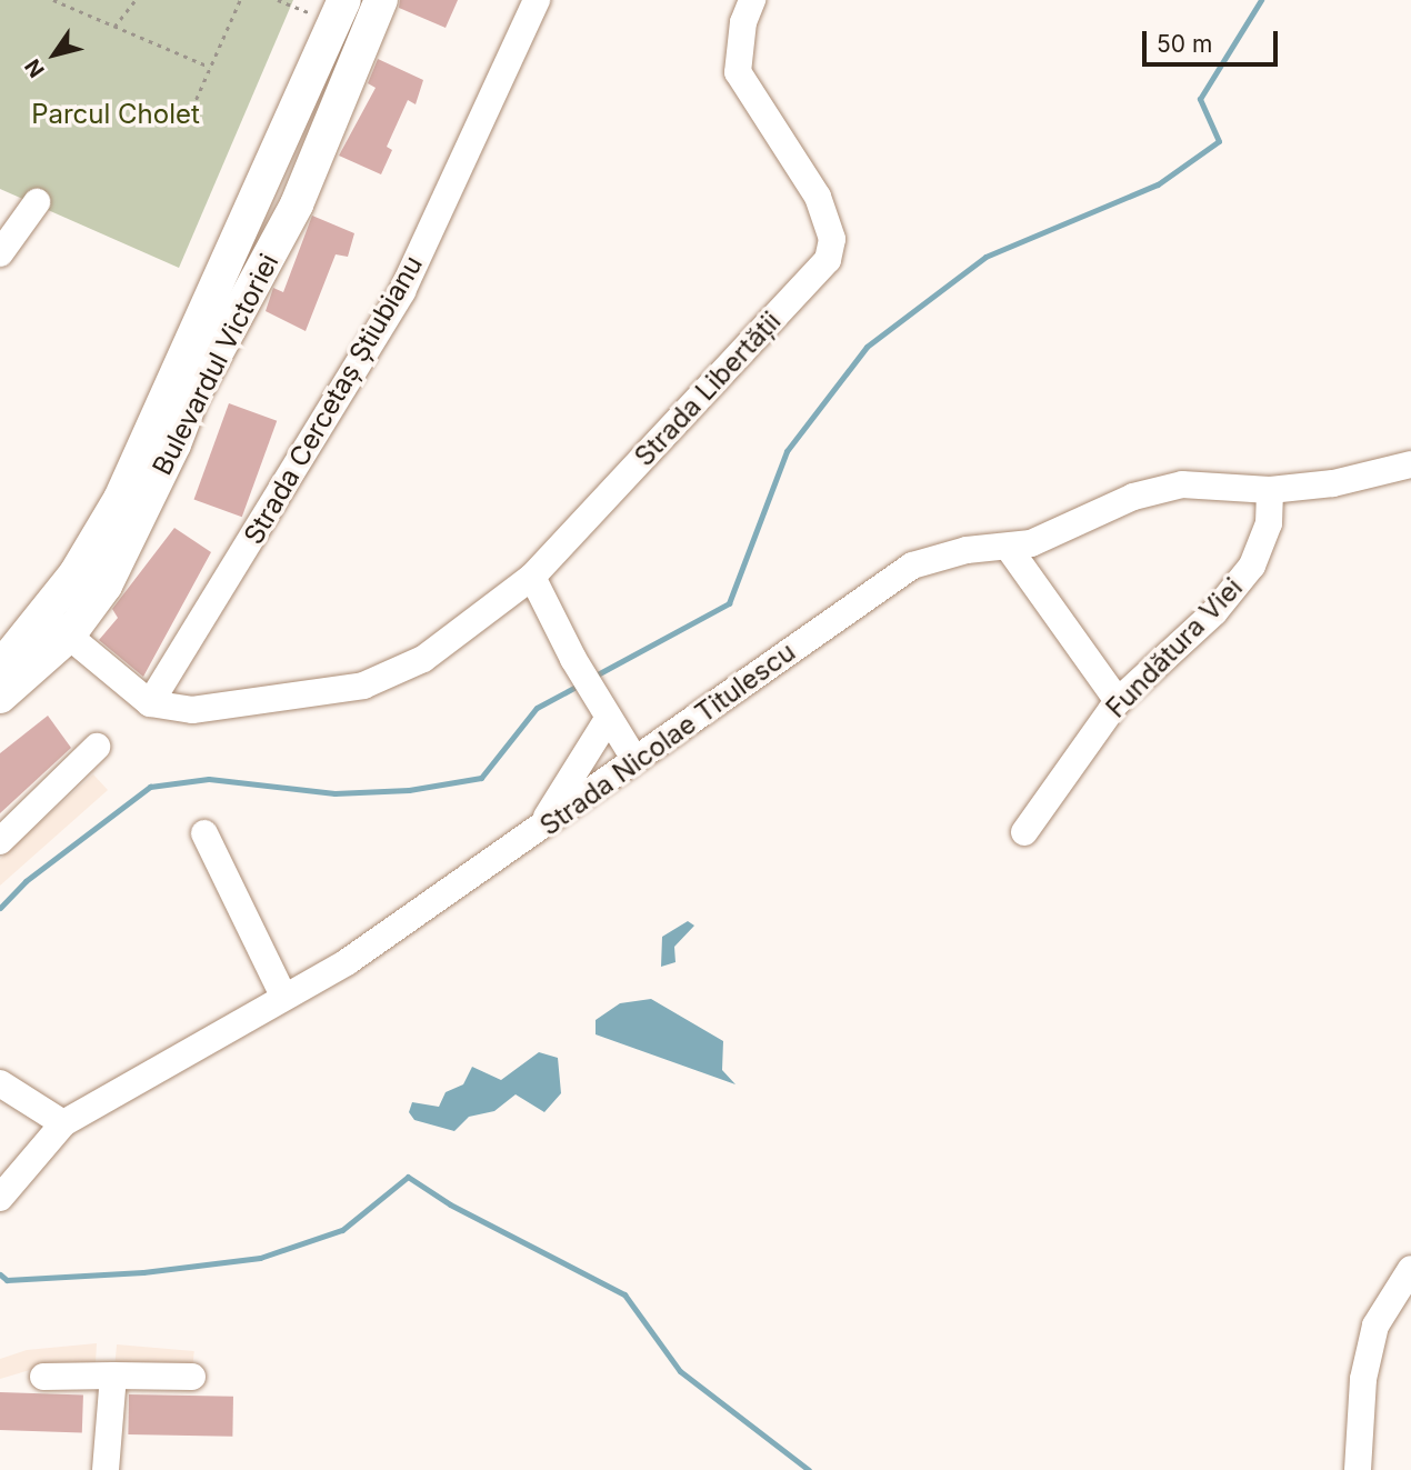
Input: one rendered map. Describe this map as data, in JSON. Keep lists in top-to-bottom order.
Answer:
{
  "streets": {
    "main road": ["Bulevardul Victoriei"],
    "street": [
      "Strada Libertății",
      "Strada Cercetaș Știubianu",
      "Fundătura Viei",
      "Strada Nicolae Titulescu"
    ]
  },
  "crossings": [
    ["Strada Libertății", "Strada Cercetaș Știubianu"],
    ["Fundătura Viei", "Strada Nicolae Titulescu"]
  ],
  "parks": ["Parcul Cholet"],
  "scale_bar": "50 m",
  "north": "bottom left"
}
